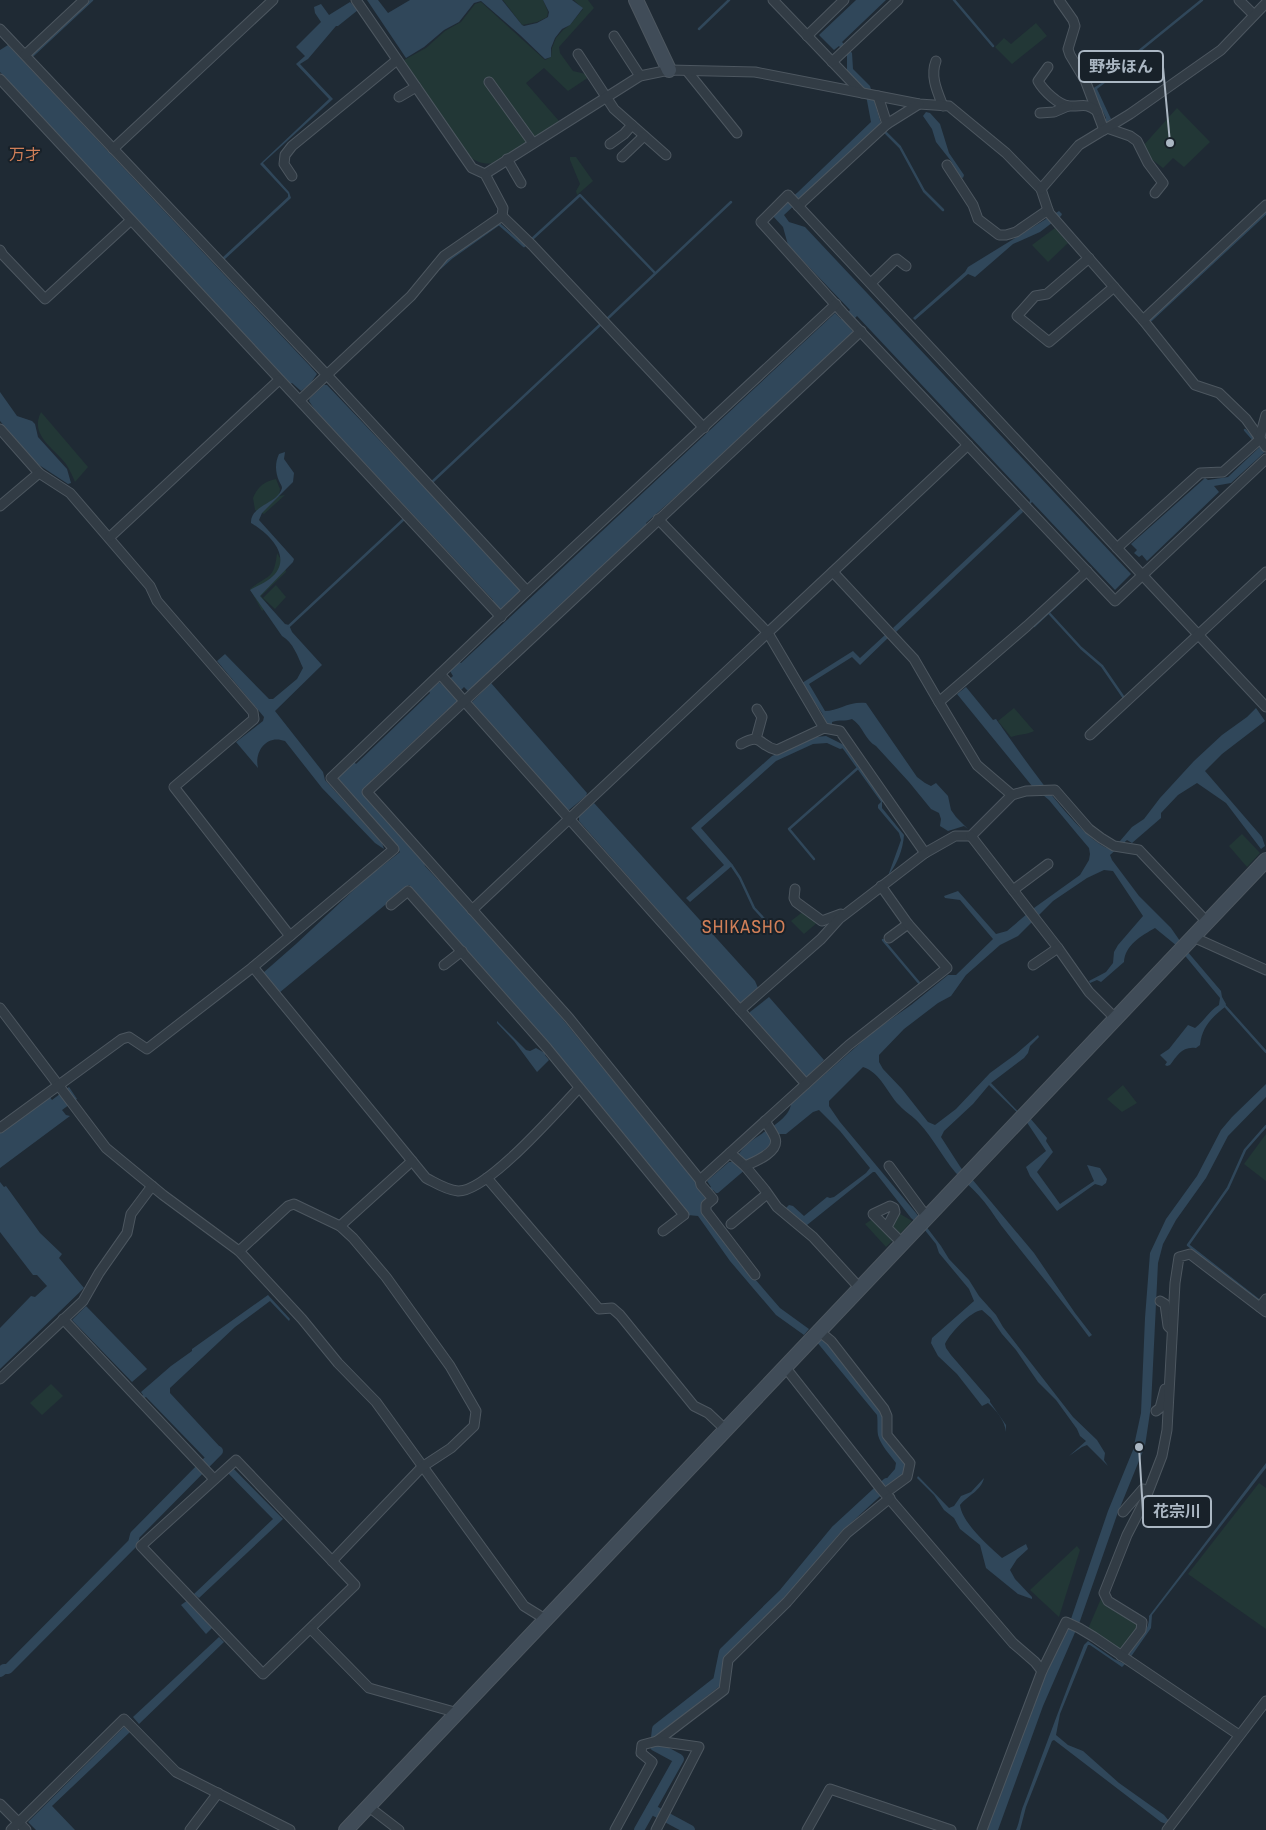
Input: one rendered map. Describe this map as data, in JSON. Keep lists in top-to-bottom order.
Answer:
{
  "districts": ["万才", "SHIKASHO"],
  "places": ["野歩ほん", "花宗川"]
}
